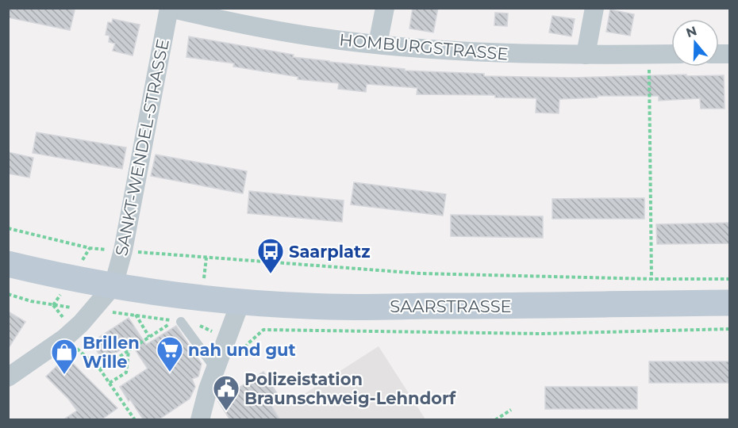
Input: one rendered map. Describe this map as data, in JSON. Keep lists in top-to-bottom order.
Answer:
{
  "streets": {
    "street": ["HOMBURGSTRASSE", "SANKT-WENDEL-STRASSE", "SAARSTRASSE"]
  },
  "crossings": [
    ["HOMBURGSTRASSE", "SANKT-WENDEL-STRASSE"],
    ["SANKT-WENDEL-STRASSE", "SAARSTRASSE"]
  ],
  "places": {
    "bus stop": ["Saarplatz"],
    "supermarket": ["nah und gut"],
    "shop": ["Brillen Wille"],
    "public building": ["Polizeistation Braunschweig-Lehndorf"]
  },
  "north": "top"
}
